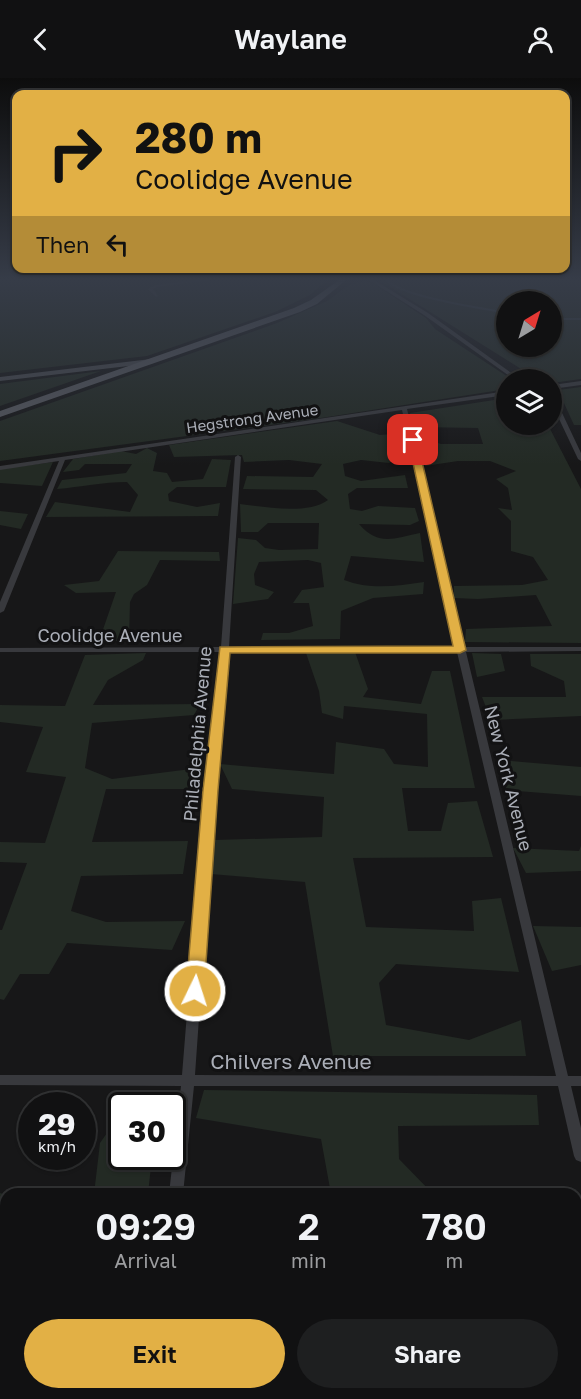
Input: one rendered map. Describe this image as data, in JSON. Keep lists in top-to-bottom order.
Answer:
{
  "streets": {
    "street": [
      "Hegstrong Avenue",
      "Coolidge Avenue",
      "Philadelphia Avenue",
      "New York Avenue",
      "Chilvers Avenue"
    ]
  },
  "crossings": [
    ["Hegstrong Avenue", "New York Avenue"],
    ["Coolidge Avenue", "Philadelphia Avenue"],
    ["Coolidge Avenue", "New York Avenue"],
    ["Philadelphia Avenue", "Chilvers Avenue"],
    ["New York Avenue", "Chilvers Avenue"]
  ],
  "north": "top right",
  "page": {
    "header": "Waylane",
    "turn": ["280 m", "Coolidge Avenue"],
    "then": "Then",
    "speed": "29 km/h",
    "limit": "30",
    "eta": [
      "09:29",
      "Arrival",
      "2",
      "min",
      "780",
      "m"
    ],
    "buttons": ["Exit", "Share"]
  }
}
